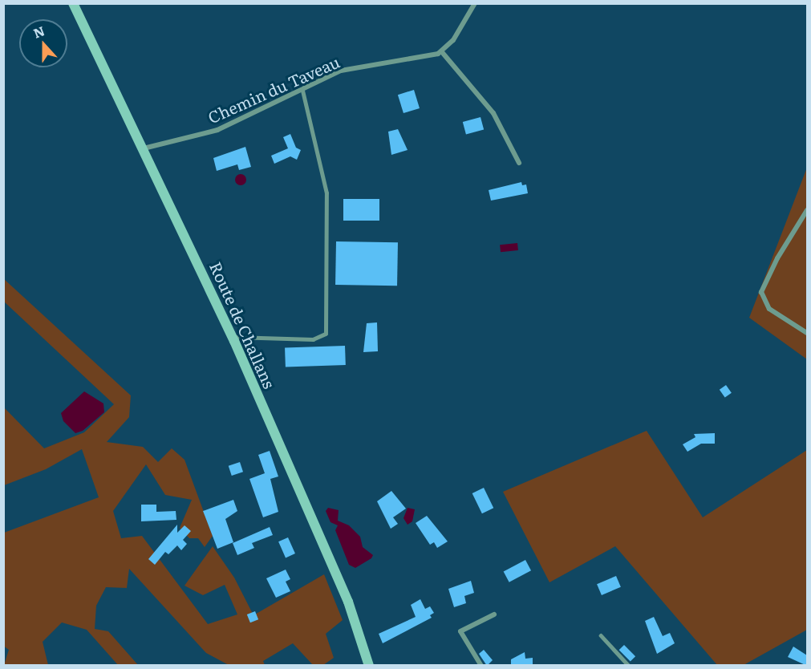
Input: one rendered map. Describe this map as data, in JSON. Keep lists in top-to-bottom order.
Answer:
{
  "streets": {
    "main road": ["Route de Challans"],
    "street": ["Chemin du Taveau"]
  },
  "crossings": [
    ["Chemin du Taveau", "Route de Challans"]
  ],
  "north": "top"
}
